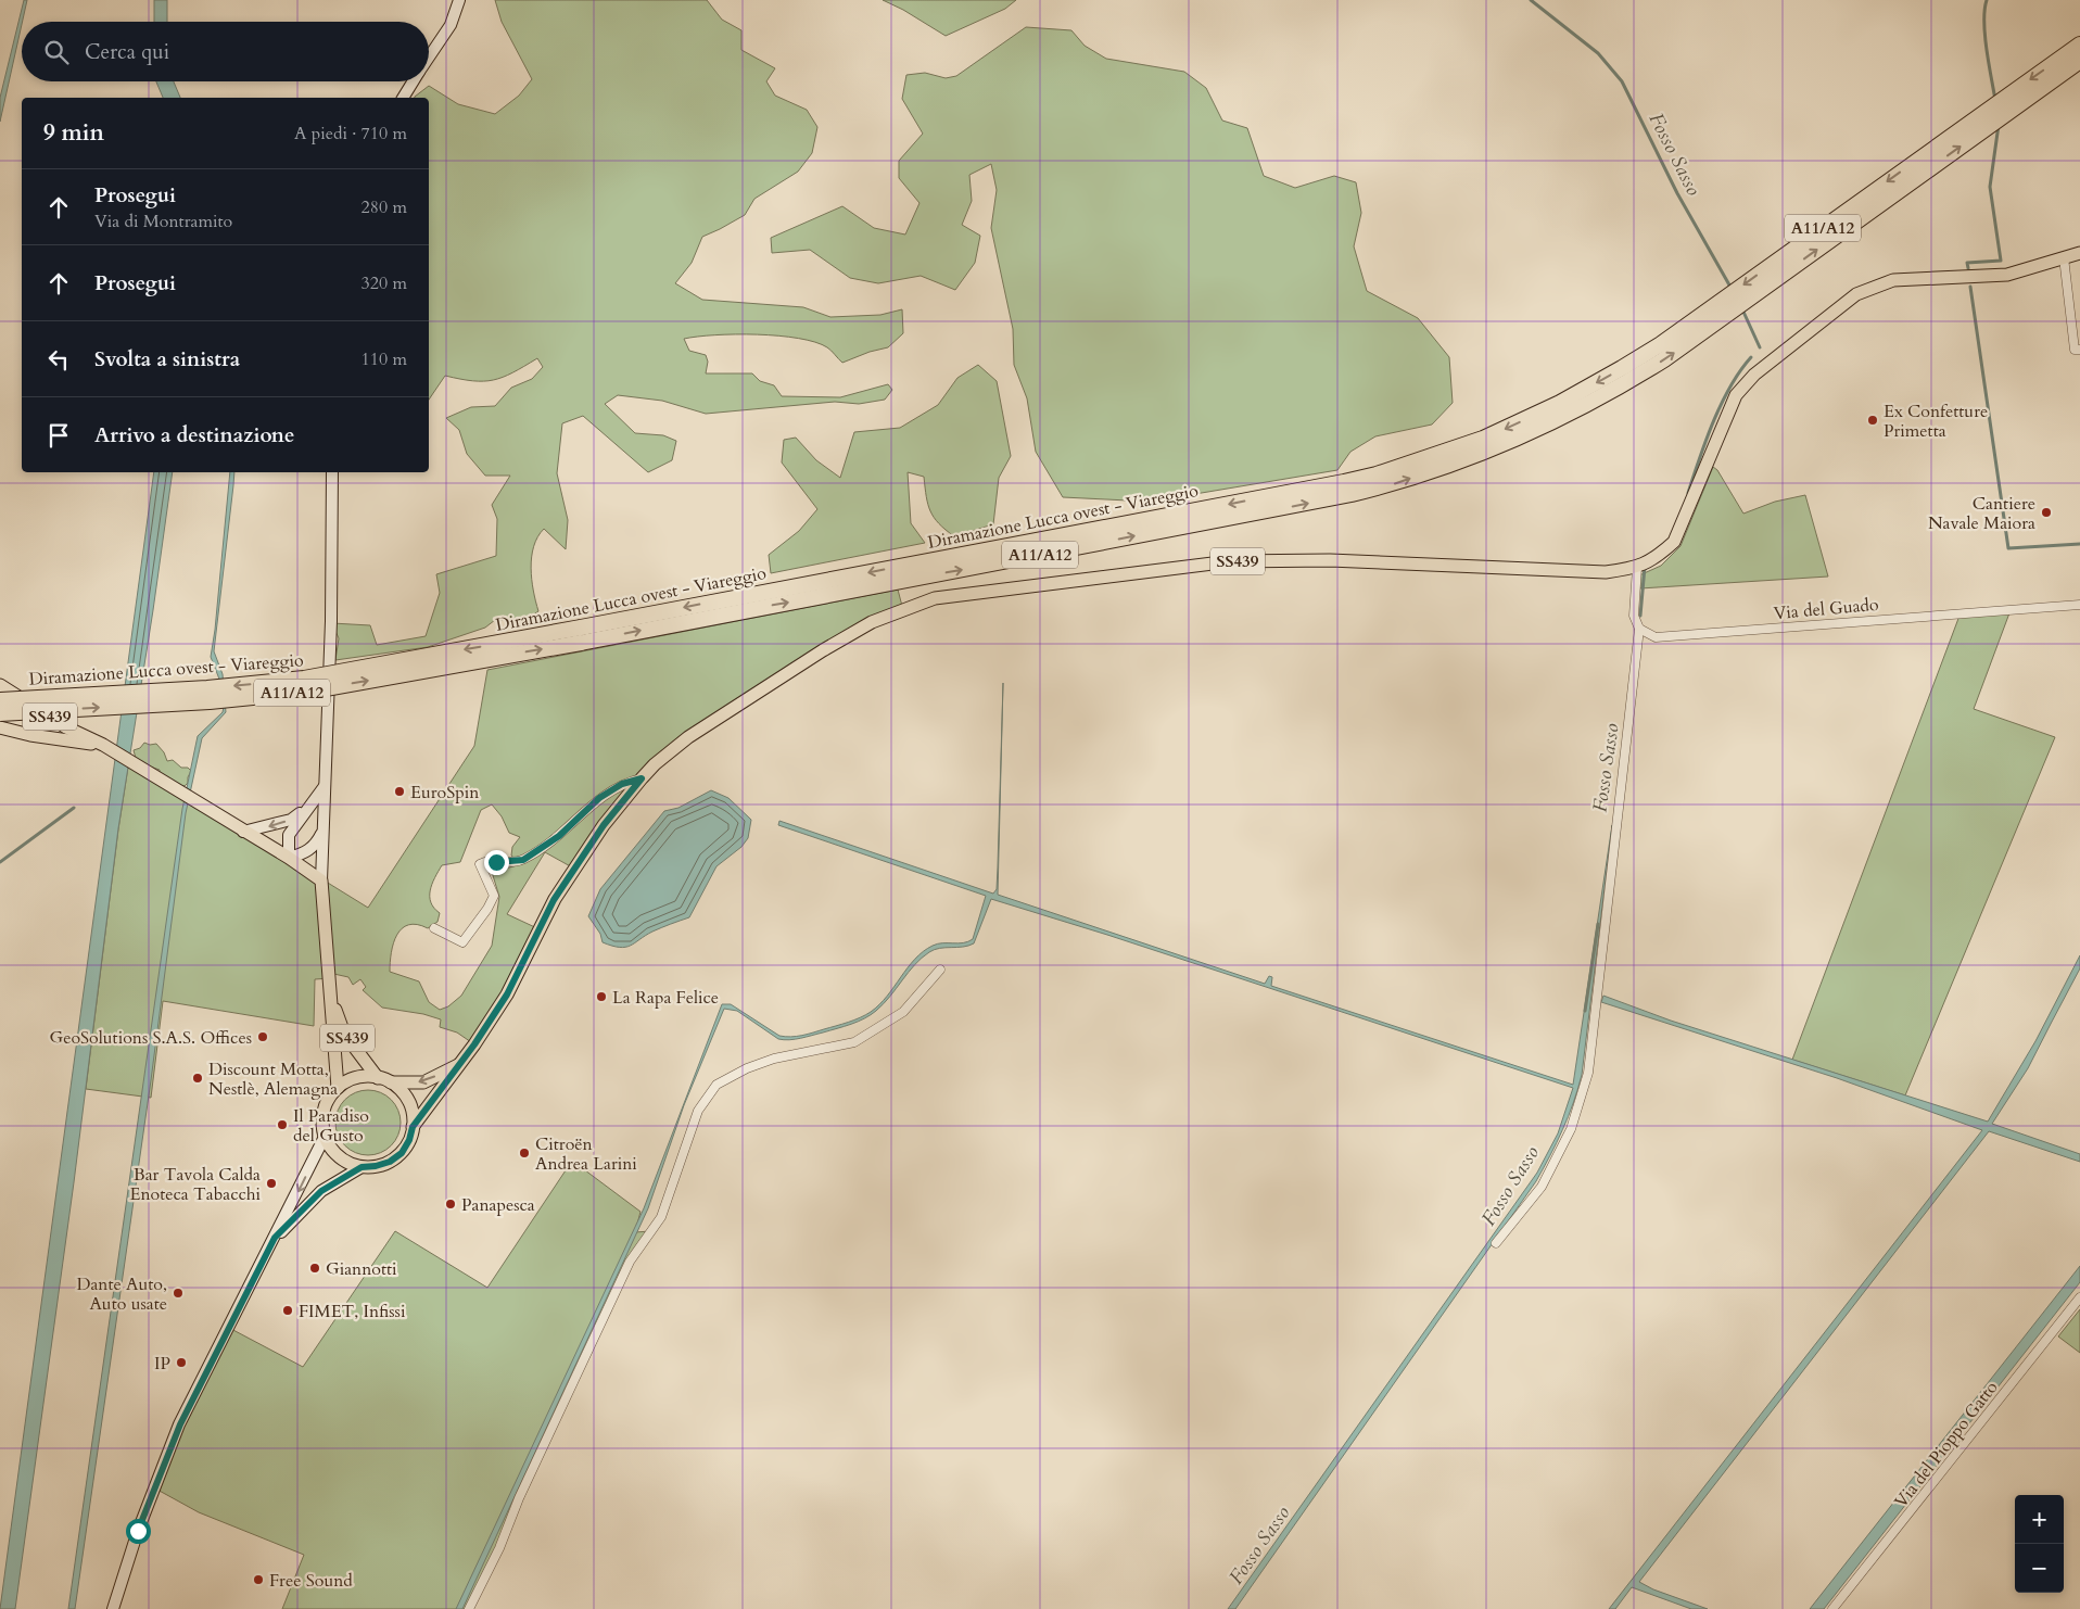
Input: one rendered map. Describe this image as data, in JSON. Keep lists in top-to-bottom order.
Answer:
{
  "streets": {
    "highway": ["A11/A12", "Diramazione Lucca ovest - Viareggio"],
    "main road": ["SS439"],
    "street": ["Via del Guado", "Via del Pioppo Gatto"]
  },
  "water": ["Fosso Sasso"],
  "places": [
    "Ex Confetture Primetta",
    "Cantiere Navale Maiora",
    "EuroSpin",
    "La Rapa Felice",
    "GeoSolutions S.A.S. Offices",
    "Discount Motta, Nestlè, Alemagna",
    "Il Paradiso del Gusto",
    "Citroën Andrea Larini",
    "Bar Tavola Calda Enoteca Tabacchi",
    "Panapesca",
    "Giannotti",
    "Dante Auto, Auto usate",
    "FIMET, Infissi",
    "IP",
    "Free Sound"
  ],
  "page": {
    "search": "Cerca qui",
    "heading": ["9 min", "A piedi · 710 m"],
    "list": [
      ["Prosegui", "Via di Montramito", "280 m"],
      ["Prosegui", "320 m"],
      ["Svolta a sinistra", "110 m"],
      "Arrivo a destinazione"
    ],
    "map_buttons": ["+", "−"]
  }
}
